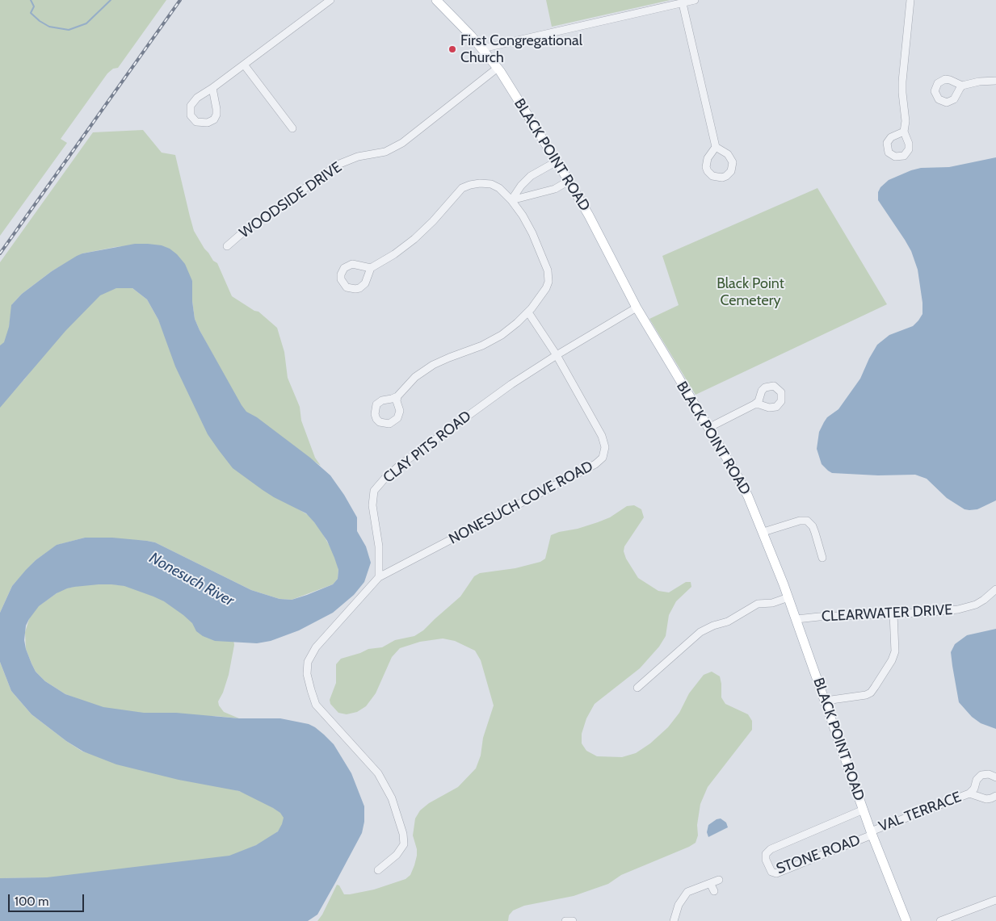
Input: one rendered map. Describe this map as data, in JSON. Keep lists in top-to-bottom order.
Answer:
{
  "streets": {
    "main road": ["BLACK POINT ROAD"],
    "street": [
      "WOODSIDE DRIVE",
      "CLAY PITS ROAD",
      "NONESUCH COVE ROAD",
      "CLEARWATER DRIVE",
      "VAL TERRACE",
      "STONE ROAD"
    ]
  },
  "crossings": [
    ["BLACK POINT ROAD", "WOODSIDE DRIVE"],
    ["BLACK POINT ROAD", "CLAY PITS ROAD"],
    ["BLACK POINT ROAD", "CLEARWATER DRIVE"],
    ["BLACK POINT ROAD", "VAL TERRACE"],
    ["BLACK POINT ROAD", "STONE ROAD"],
    ["CLAY PITS ROAD", "NONESUCH COVE ROAD"],
    ["VAL TERRACE", "STONE ROAD"]
  ],
  "water": ["Nonesuch River"],
  "parks": ["Black Point Cemetery"],
  "places": ["First Congregational Church"],
  "scale_bar": "100 m"
}
